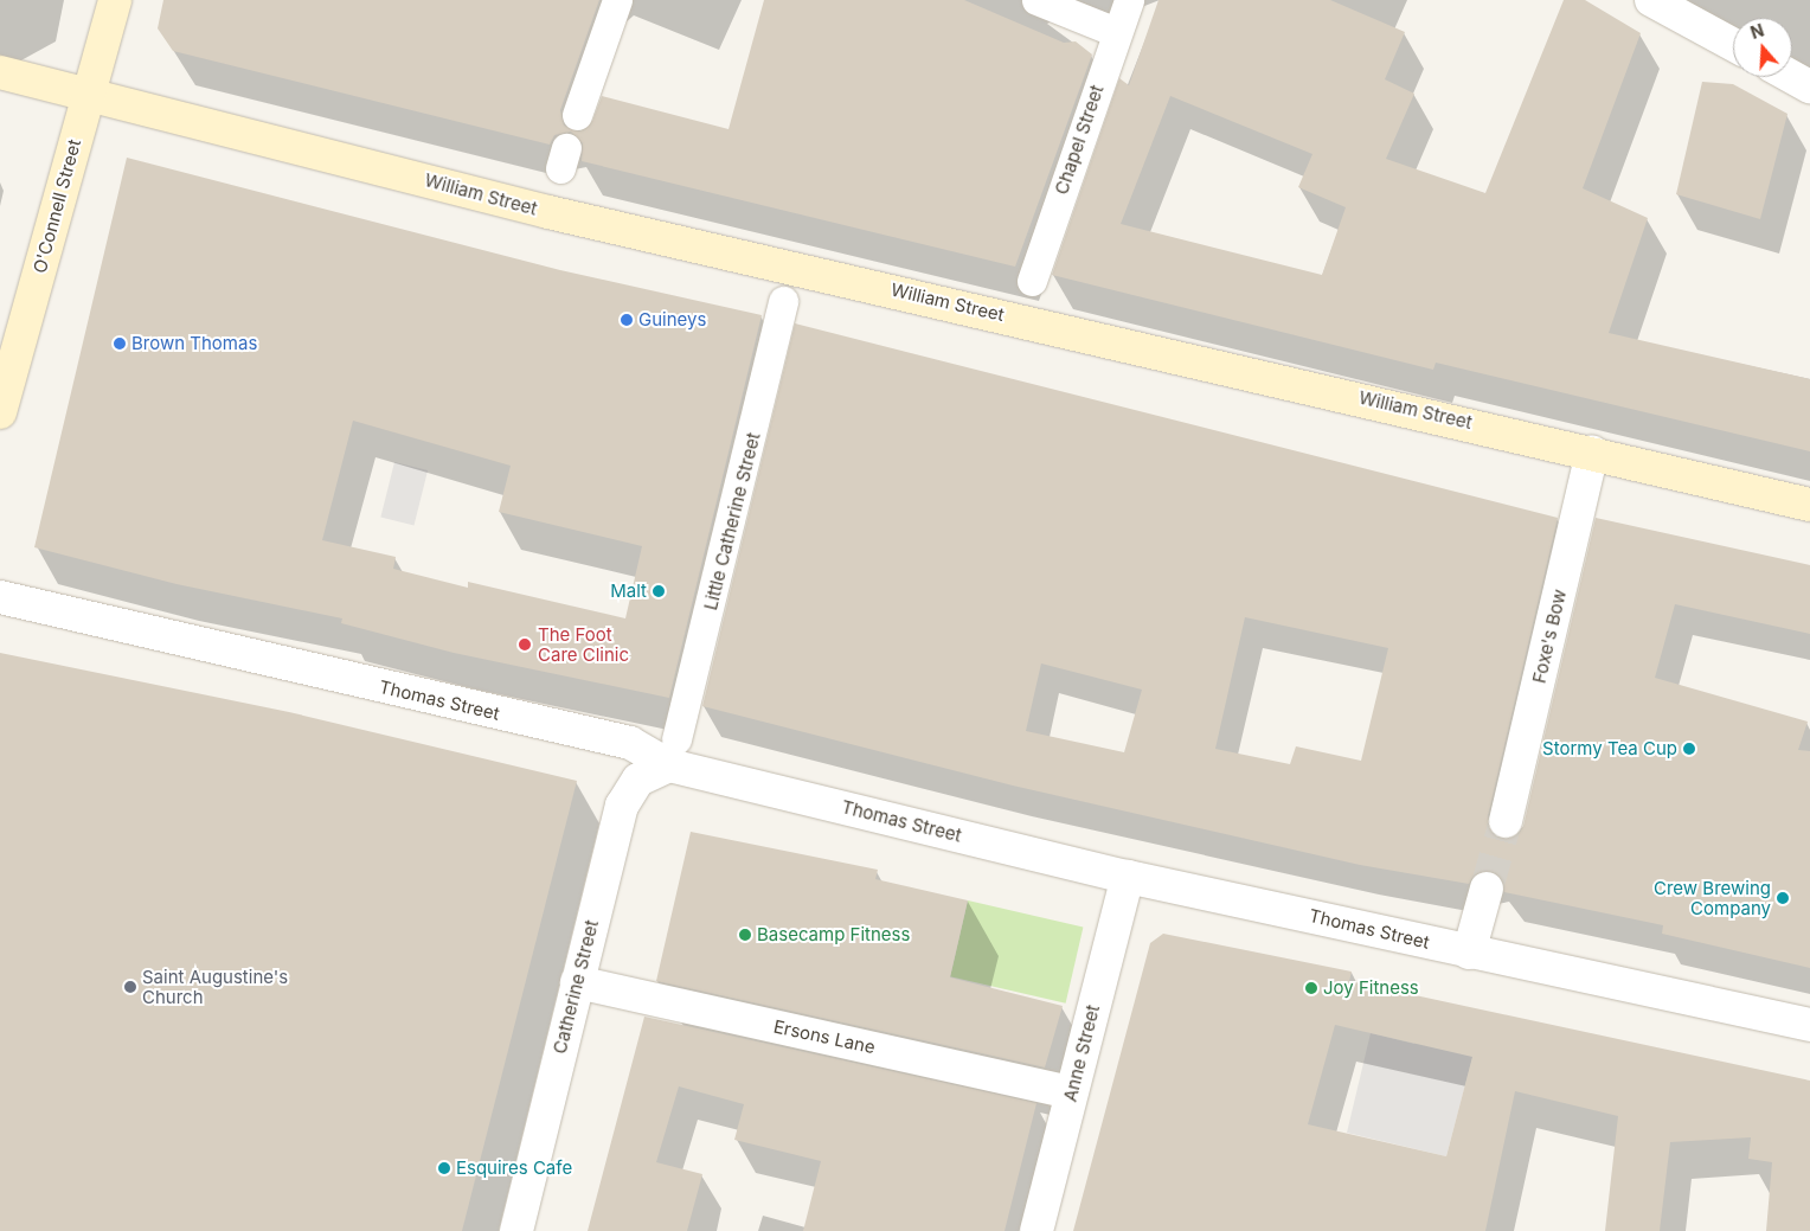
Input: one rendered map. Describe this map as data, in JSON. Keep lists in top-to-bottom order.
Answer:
{
  "streets": {
    "main road": ["William Street", "O'Connell Street"],
    "street": [
      "Chapel Street",
      "Little Catherine Street",
      "Foxe's Bow",
      "Thomas Street",
      "Catherine Street",
      "Ersons Lane",
      "Anne Street"
    ]
  },
  "crossings": [
    ["William Street", "O'Connell Street"],
    ["William Street", "Foxe's Bow"],
    ["Little Catherine Street", "Thomas Street"],
    ["Little Catherine Street", "Catherine Street"],
    ["Thomas Street", "Catherine Street"],
    ["Thomas Street", "Anne Street"],
    ["Catherine Street", "Ersons Lane"],
    ["Ersons Lane", "Anne Street"]
  ],
  "places": [
    "Guineys",
    "Brown Thomas",
    "Malt",
    "The Foot Care Clinic",
    "Stormy Tea Cup",
    "Crew Brewing Company",
    "Basecamp Fitness",
    "Saint Augustine's Church",
    "Joy Fitness",
    "Esquires Cafe"
  ],
  "north": "top"
}
